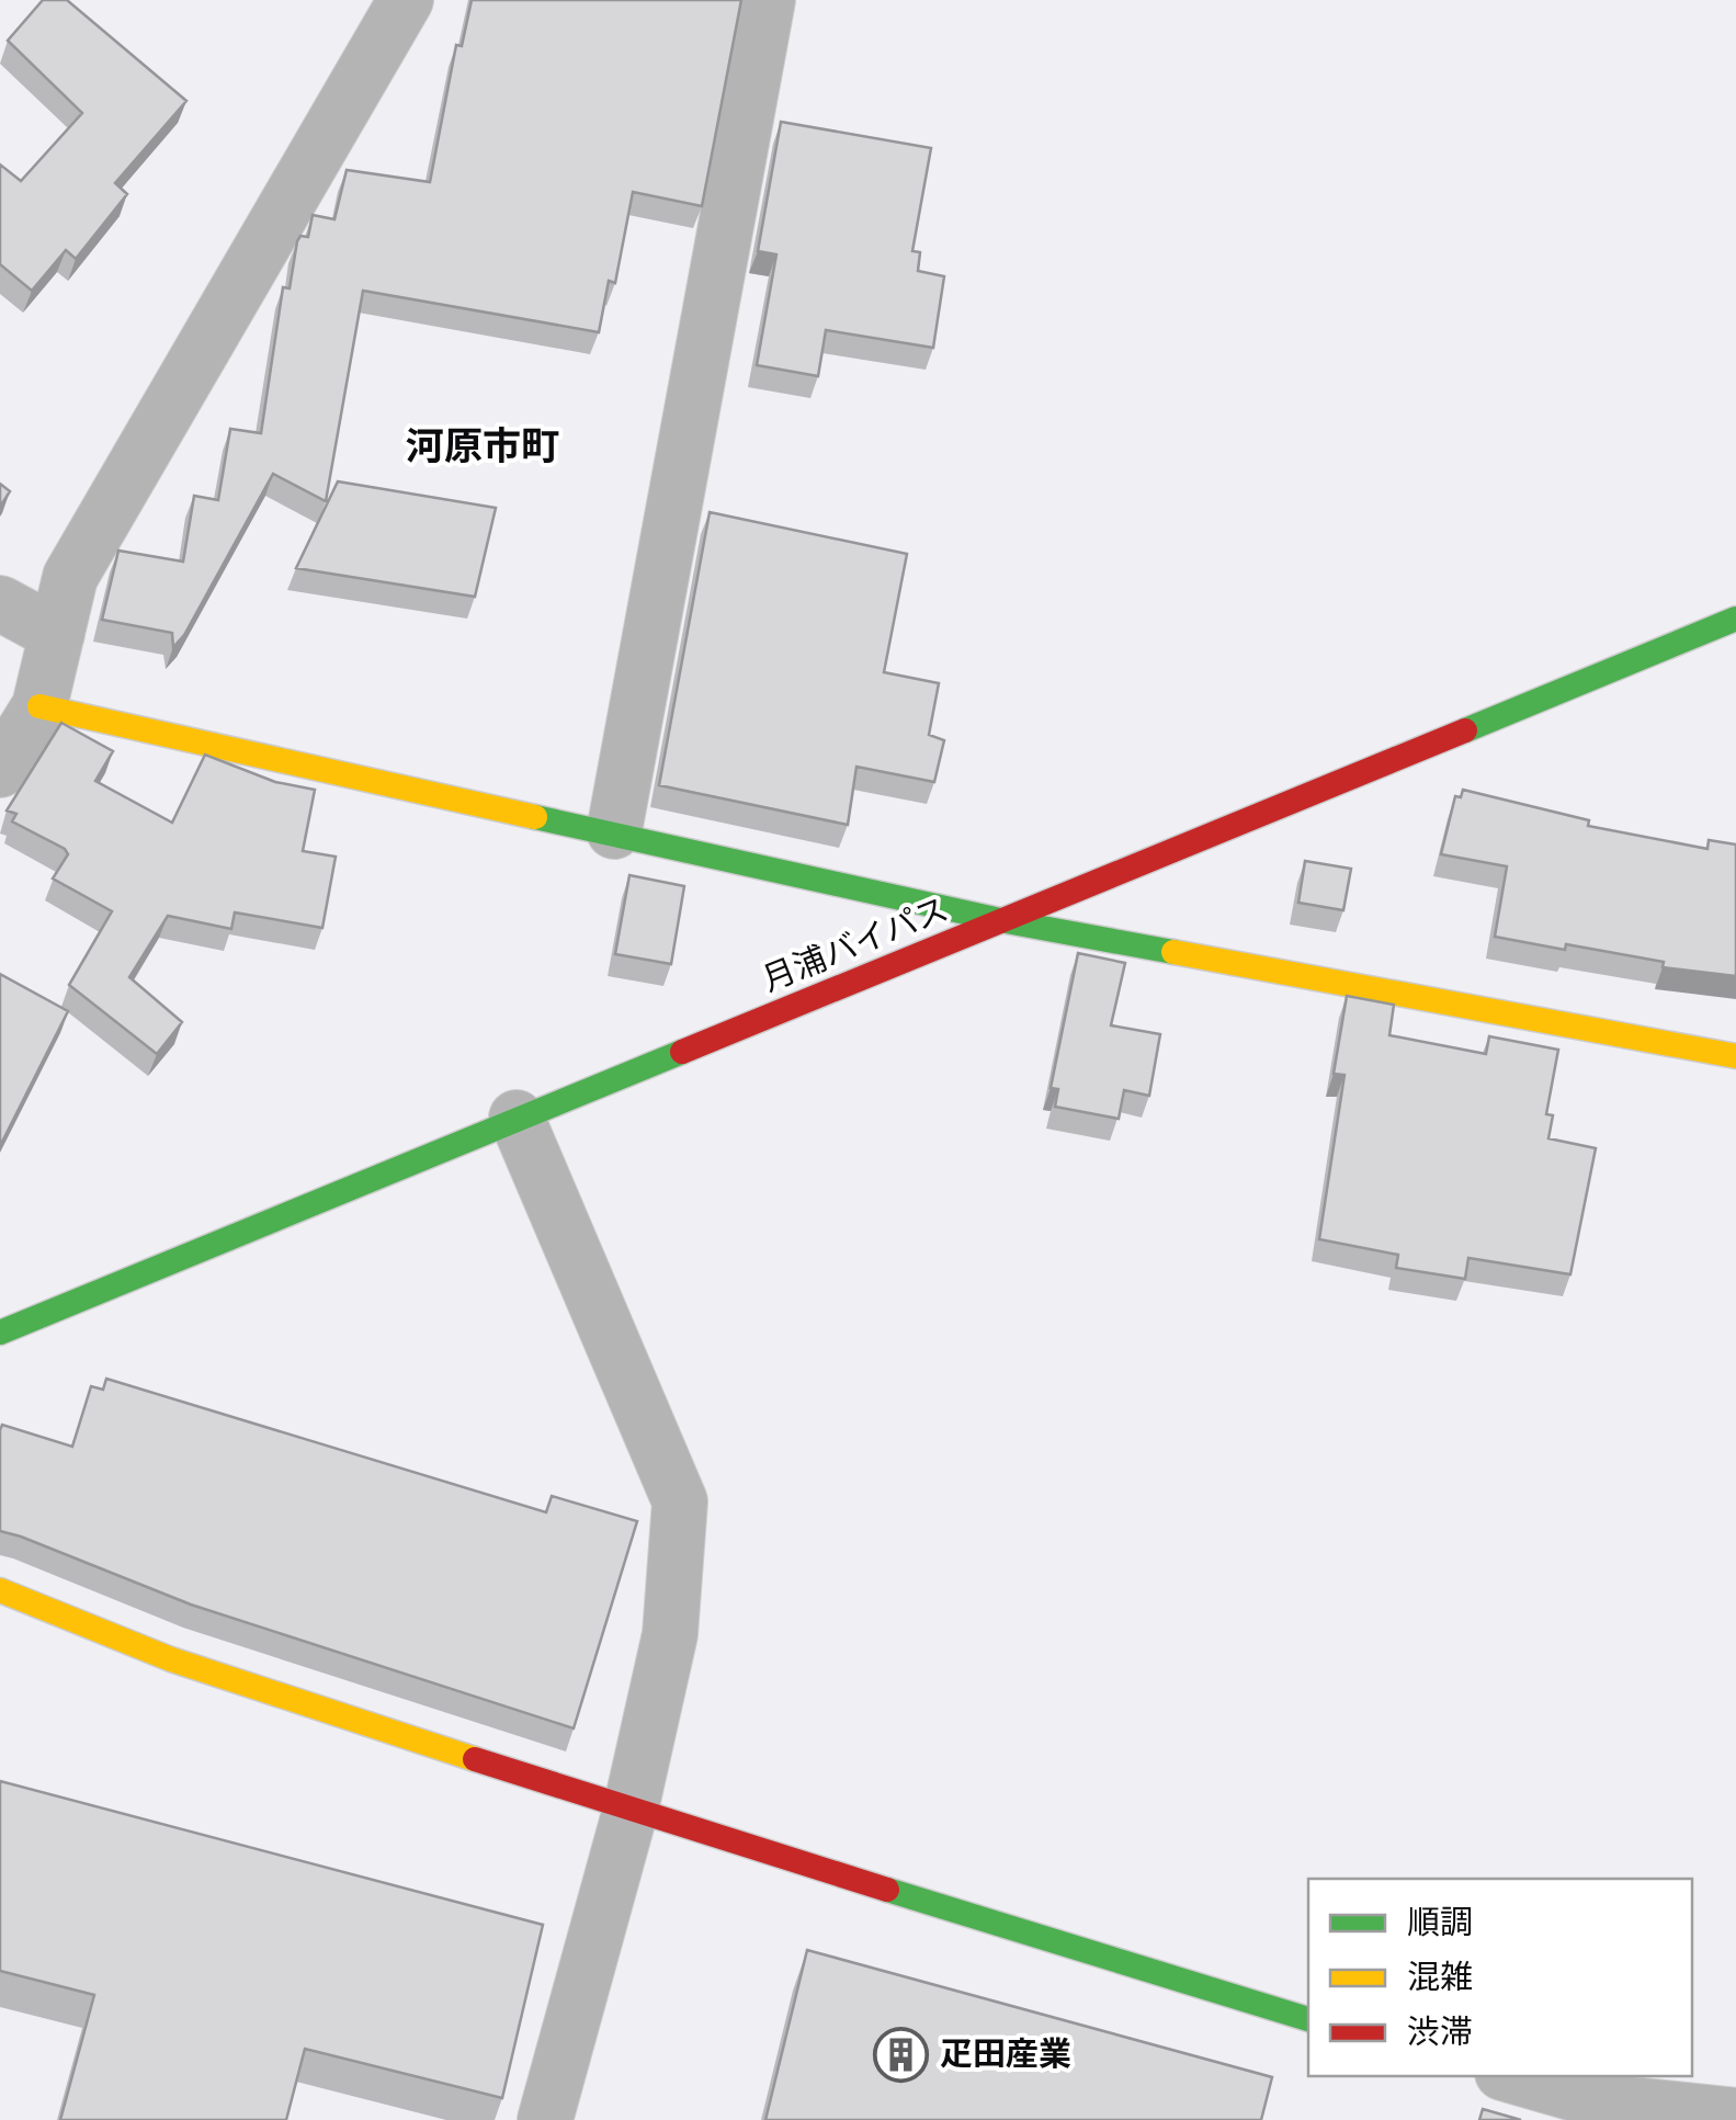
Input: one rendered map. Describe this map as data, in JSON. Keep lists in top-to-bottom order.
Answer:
{
  "streets": {
    "main road": ["月浦バイパス"]
  },
  "districts": ["河原市町"],
  "places": {
    "building": ["疋田産業"]
  },
  "legend": ["順調", "混雑", "渋滞"]
}
